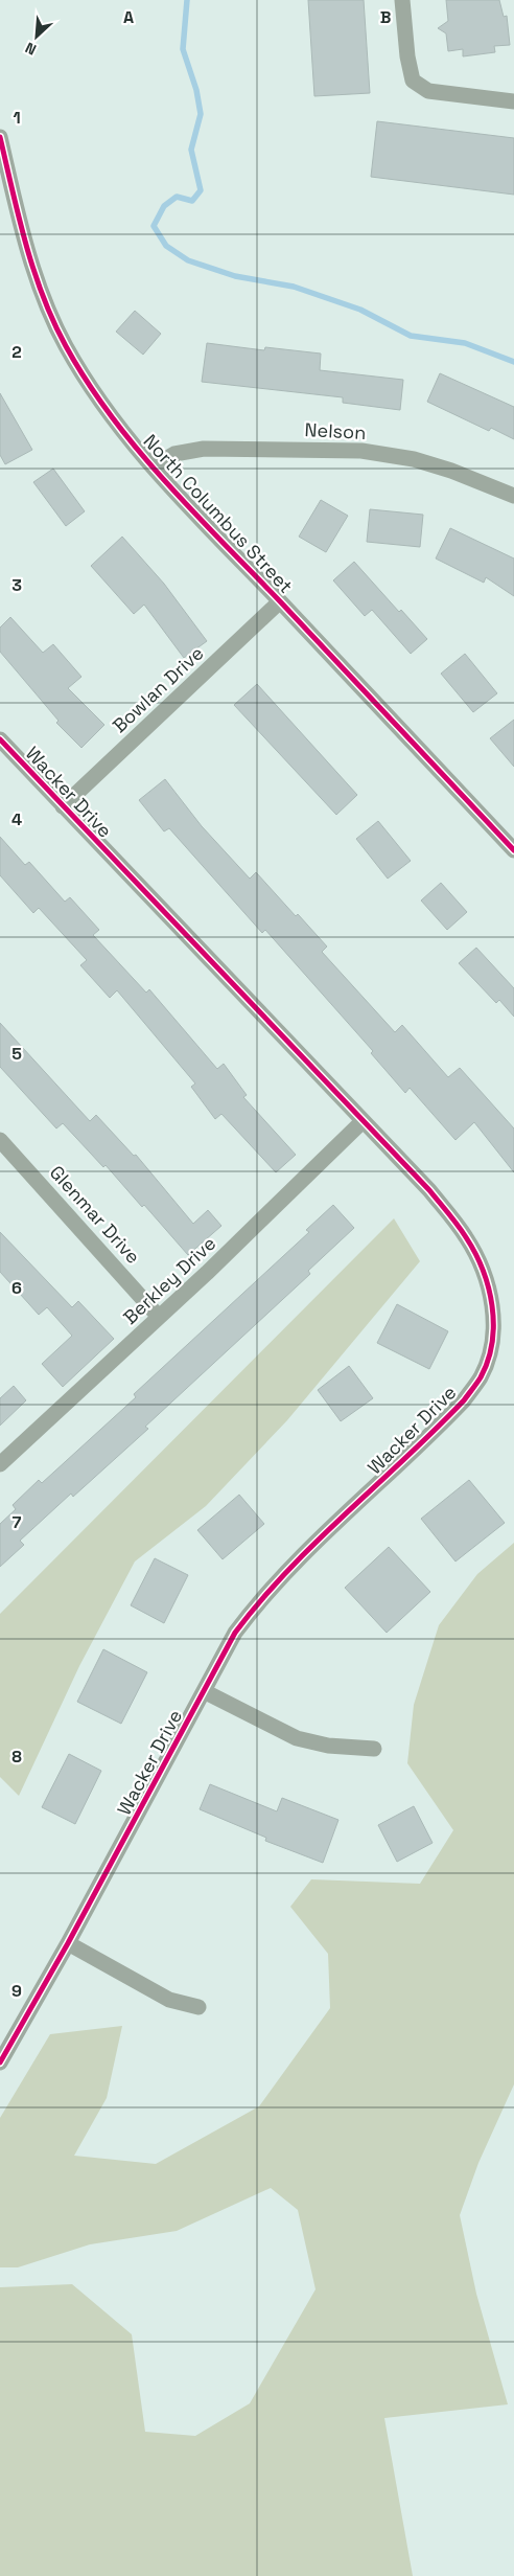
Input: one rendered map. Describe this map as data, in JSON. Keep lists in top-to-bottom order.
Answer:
{
  "streets": {
    "street": [
      "Nelson",
      "North Columbus Street",
      "Bowlan Drive",
      "Wacker Drive",
      "Glenmar Drive",
      "Berkley Drive"
    ]
  },
  "crossings": [
    ["Nelson", "North Columbus Street"],
    ["North Columbus Street", "Bowlan Drive"],
    ["Bowlan Drive", "Wacker Drive"],
    ["Wacker Drive", "Berkley Drive"],
    ["Glenmar Drive", "Berkley Drive"]
  ],
  "north": "bottom left",
  "grid": {
    "columns": ["A", "B"],
    "rows": [
      "1",
      "2",
      "3",
      "4",
      "5",
      "6",
      "7",
      "8",
      "9"
    ]
  }
}
